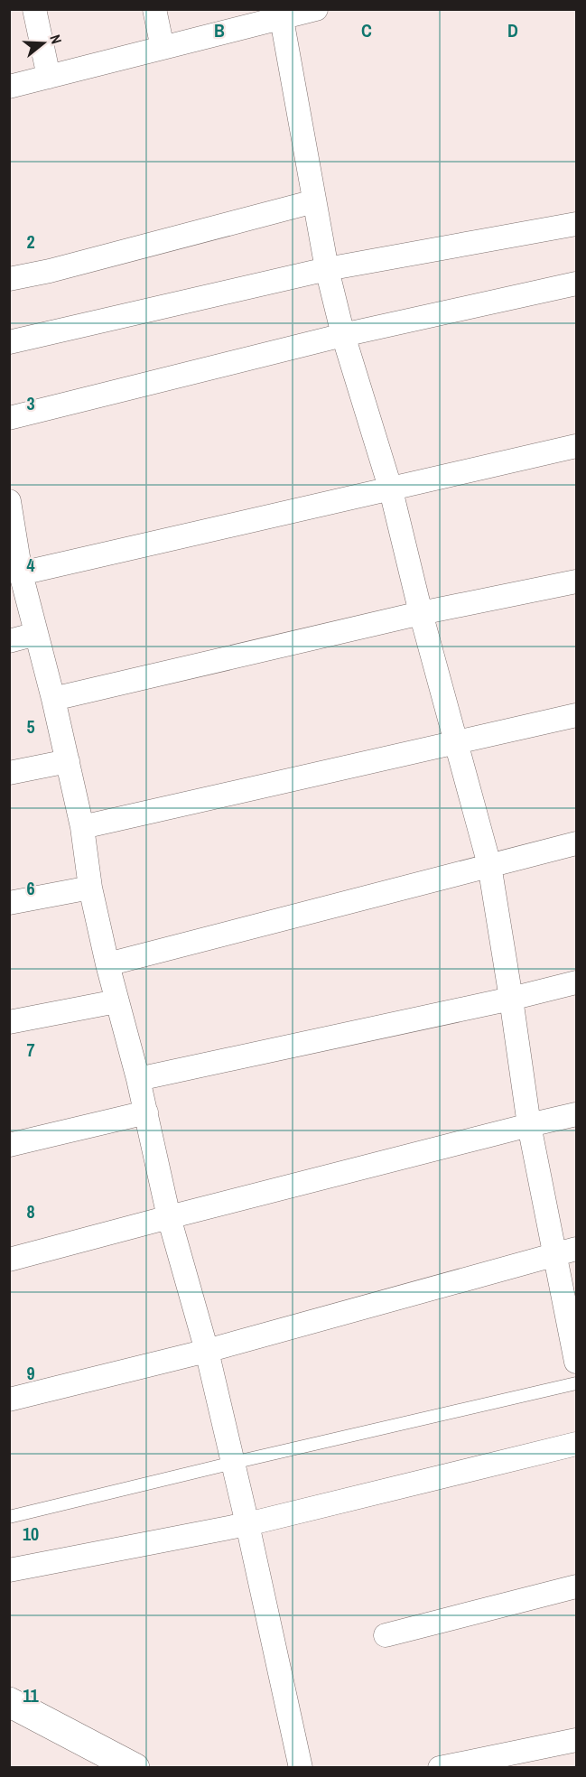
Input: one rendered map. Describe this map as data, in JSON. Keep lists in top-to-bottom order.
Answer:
{
  "north": "right",
  "grid": {
    "columns": ["B", "C", "D"],
    "rows": [
      "2",
      "3",
      "4",
      "5",
      "6",
      "7",
      "8",
      "9",
      "10",
      "11"
    ]
  }
}
